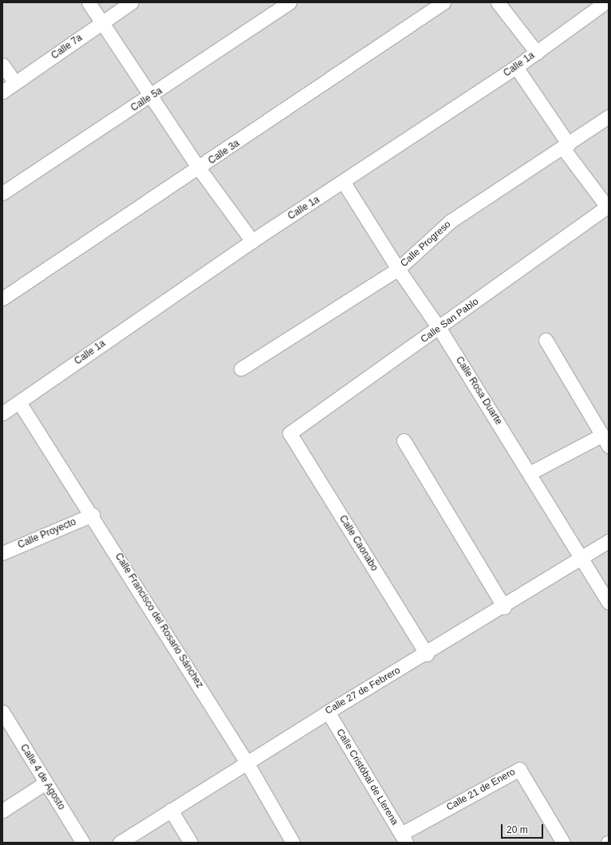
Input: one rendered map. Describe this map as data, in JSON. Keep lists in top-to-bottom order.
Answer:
{
  "streets": {
    "street": [
      "Calle 7a",
      "Calle 1a",
      "Calle 5a",
      "Calle 3a",
      "Calle Progreso",
      "Calle San Pablo",
      "Calle Rosa Duarte",
      "Calle Proyecto",
      "Calle Caonabo",
      "Calle Francisco del Rosario Sánchez",
      "Calle 27 de Febrero",
      "Calle 4 de Agosto",
      "Calle Cristóbal de Llerena",
      "Calle 21 de Enero"
    ]
  },
  "crossings": [
    ["Calle 1a", "Calle Rosa Duarte"],
    ["Calle 1a", "Calle Francisco del Rosario Sánchez"],
    ["Calle Progreso", "Calle Rosa Duarte"],
    ["Calle San Pablo", "Calle Rosa Duarte"],
    ["Calle San Pablo", "Calle Caonabo"],
    ["Calle Rosa Duarte", "Calle 27 de Febrero"],
    ["Calle Proyecto", "Calle Francisco del Rosario Sánchez"],
    ["Calle Caonabo", "Calle 27 de Febrero"],
    ["Calle Francisco del Rosario Sánchez", "Calle 27 de Febrero"],
    ["Calle 27 de Febrero", "Calle Cristóbal de Llerena"],
    ["Calle Cristóbal de Llerena", "Calle 21 de Enero"]
  ],
  "scale_bar": "20 m"
}
